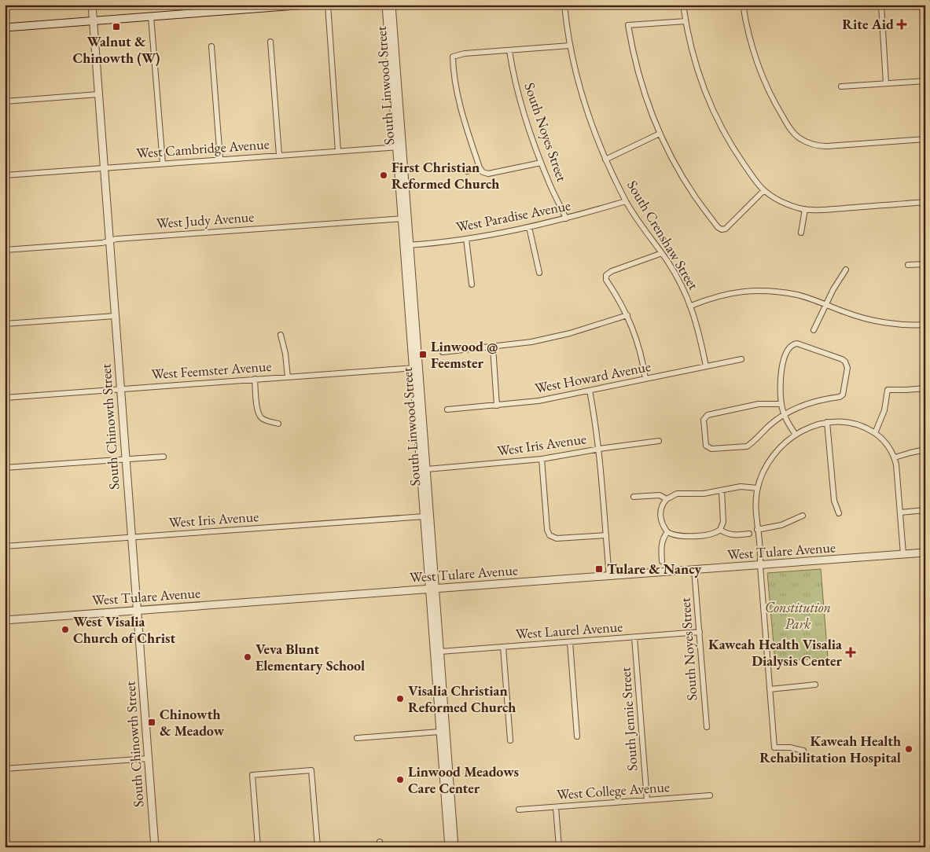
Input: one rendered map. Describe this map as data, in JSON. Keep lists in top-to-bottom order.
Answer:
{
  "streets": {
    "street": [
      "South Linwood Street",
      "South Noyes Street",
      "West Cambridge Avenue",
      "West Paradise Avenue",
      "West Judy Avenue",
      "South Crenshaw Street",
      "West Feemster Avenue",
      "West Howard Avenue",
      "South Chinowth Street",
      "West Iris Avenue",
      "West Tulare Avenue",
      "West Laurel Avenue",
      "South Jennie Street",
      "West College Avenue"
    ]
  },
  "crossings": [
    ["South Linwood Street", "West Cambridge Avenue"],
    ["South Linwood Street", "West Paradise Avenue"],
    ["South Linwood Street", "West Judy Avenue"],
    ["South Linwood Street", "West Feemster Avenue"],
    ["South Linwood Street", "West Iris Avenue"],
    ["South Linwood Street", "West Tulare Avenue"],
    ["South Linwood Street", "West Laurel Avenue"],
    ["South Noyes Street", "West Paradise Avenue"],
    ["South Noyes Street", "West Tulare Avenue"],
    ["South Noyes Street", "West Laurel Avenue"],
    ["West Cambridge Avenue", "South Chinowth Street"],
    ["West Paradise Avenue", "South Crenshaw Street"],
    ["West Judy Avenue", "South Chinowth Street"],
    ["South Crenshaw Street", "West Howard Avenue"],
    ["West Feemster Avenue", "South Chinowth Street"],
    ["South Chinowth Street", "West Iris Avenue"],
    ["South Chinowth Street", "West Tulare Avenue"],
    ["West Laurel Avenue", "South Jennie Street"],
    ["South Jennie Street", "West College Avenue"]
  ],
  "parks": ["Constitution Park"],
  "places": {
    "health": ["Rite Aid", "Kaweah Health Visalia Dialysis Center"],
    "transit": [
      "Walnut & Chinowth (W)",
      "Linwood @ Feemster",
      "Tulare & Nancy",
      "Chinowth & Meadow"
    ],
    "other": [
      "First Christian Reformed Church",
      "West Visalia Church of Christ",
      "Veva Blunt Elementary School",
      "Visalia Christian Reformed Church",
      "Kaweah Health Rehabilitation Hospital",
      "Linwood Meadows Care Center"
    ]
  }
}
